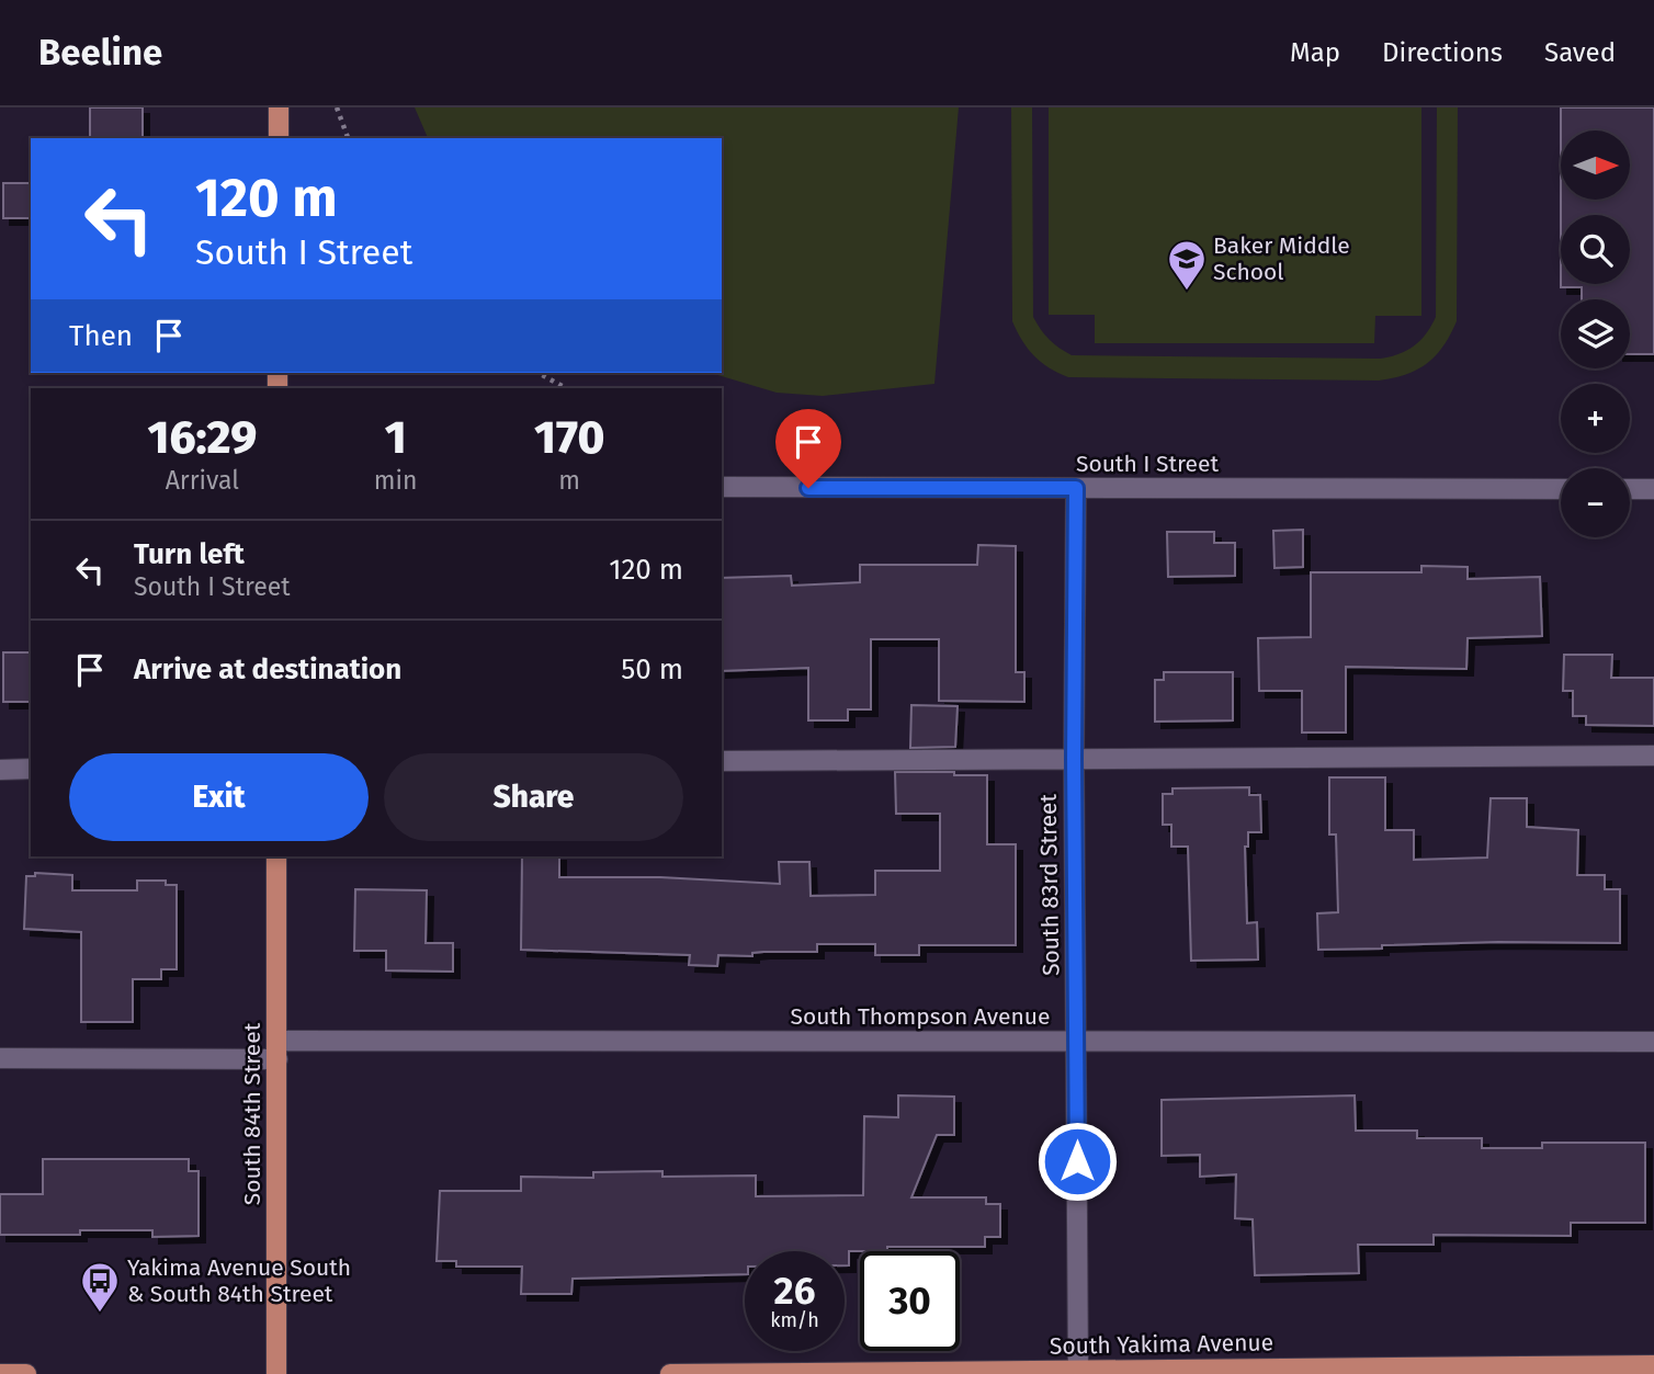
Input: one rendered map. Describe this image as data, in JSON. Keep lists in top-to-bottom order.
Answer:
{
  "streets": {
    "main road": ["South 84th Street", "South Yakima Avenue"],
    "street": ["South I Street", "South 83rd Street", "South Thompson Avenue"]
  },
  "crossings": [
    ["South I Street", "South 83rd Street"],
    ["South 83rd Street", "South Thompson Avenue"],
    ["South 83rd Street", "South Yakima Avenue"],
    ["South Thompson Avenue", "South 84th Street"]
  ],
  "places": {
    "school or university": ["Baker Middle School"],
    "bus stop": ["Yakima Avenue South & South 84th Street"]
  },
  "north": "right",
  "page": {
    "header": "Beeline",
    "nav": ["Map", "Directions", "Saved"],
    "map_buttons": ["+", "−"],
    "turn": ["120 m", "South I Street"],
    "then": "Then",
    "eta": [
      "16:29",
      "Arrival",
      "1",
      "min",
      "170",
      "m"
    ],
    "list": [
      {
        "name": "Turn left",
        "note": "South I Street",
        "value": "120 m"
      },
      {
        "name": "Arrive at destination",
        "value": "50 m"
      }
    ],
    "buttons": ["Exit", "Share"],
    "speed": "26 km/h",
    "limit": "30"
  }
}
